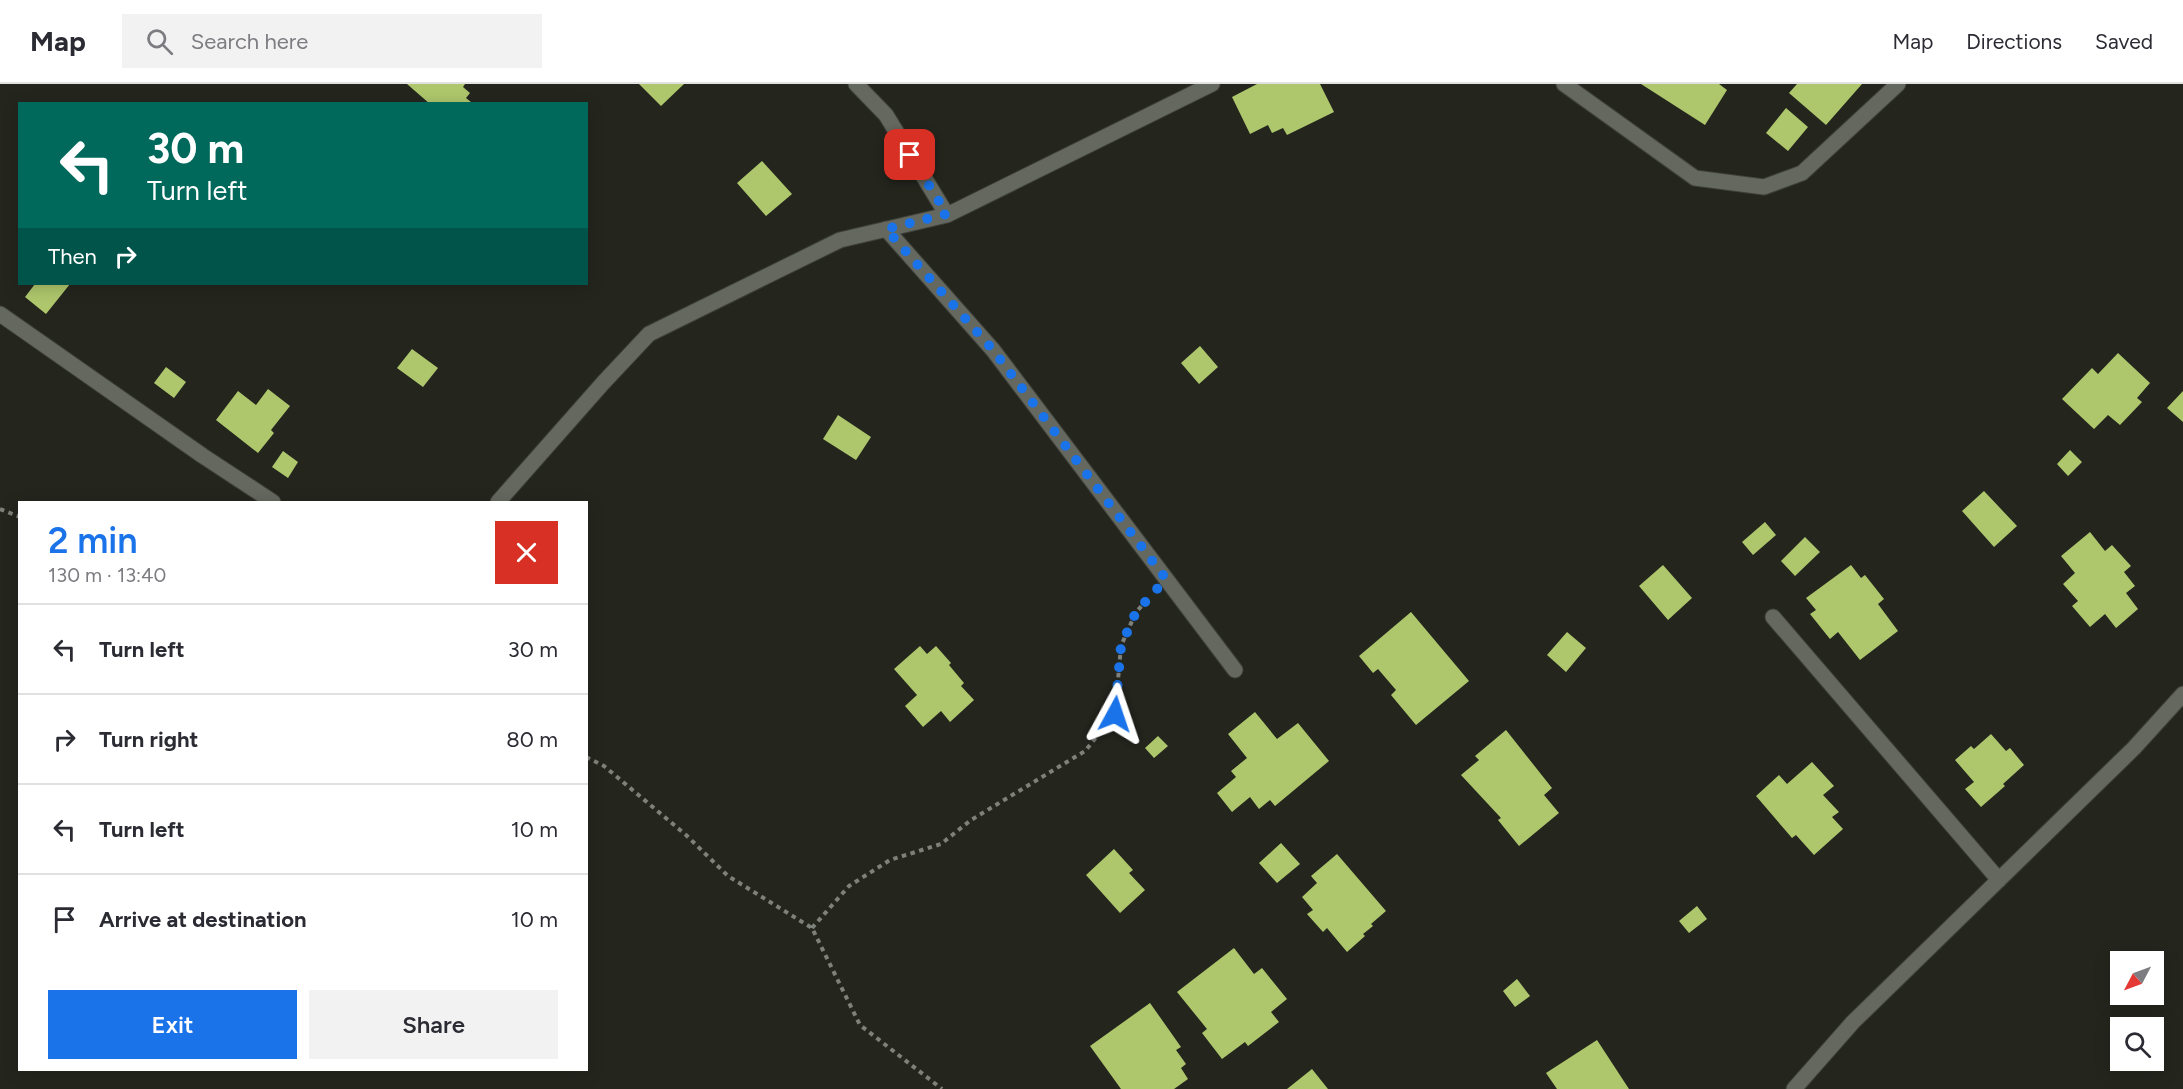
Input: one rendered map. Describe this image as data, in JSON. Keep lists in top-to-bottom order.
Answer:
{
  "north": "bottom left",
  "page": {
    "header": "Map",
    "search": "Search here",
    "nav": ["Map", "Directions", "Saved"],
    "turn": ["30 m", "Turn left"],
    "then": "Then",
    "heading": ["2 min", "130 m · 13:40"],
    "list": [
      {
        "name": "Turn left",
        "value": "30 m"
      },
      {
        "name": "Turn right",
        "value": "80 m"
      },
      {
        "name": "Turn left",
        "value": "10 m"
      },
      {
        "name": "Arrive at destination",
        "value": "10 m"
      }
    ],
    "buttons": ["Exit", "Share"]
  }
}
